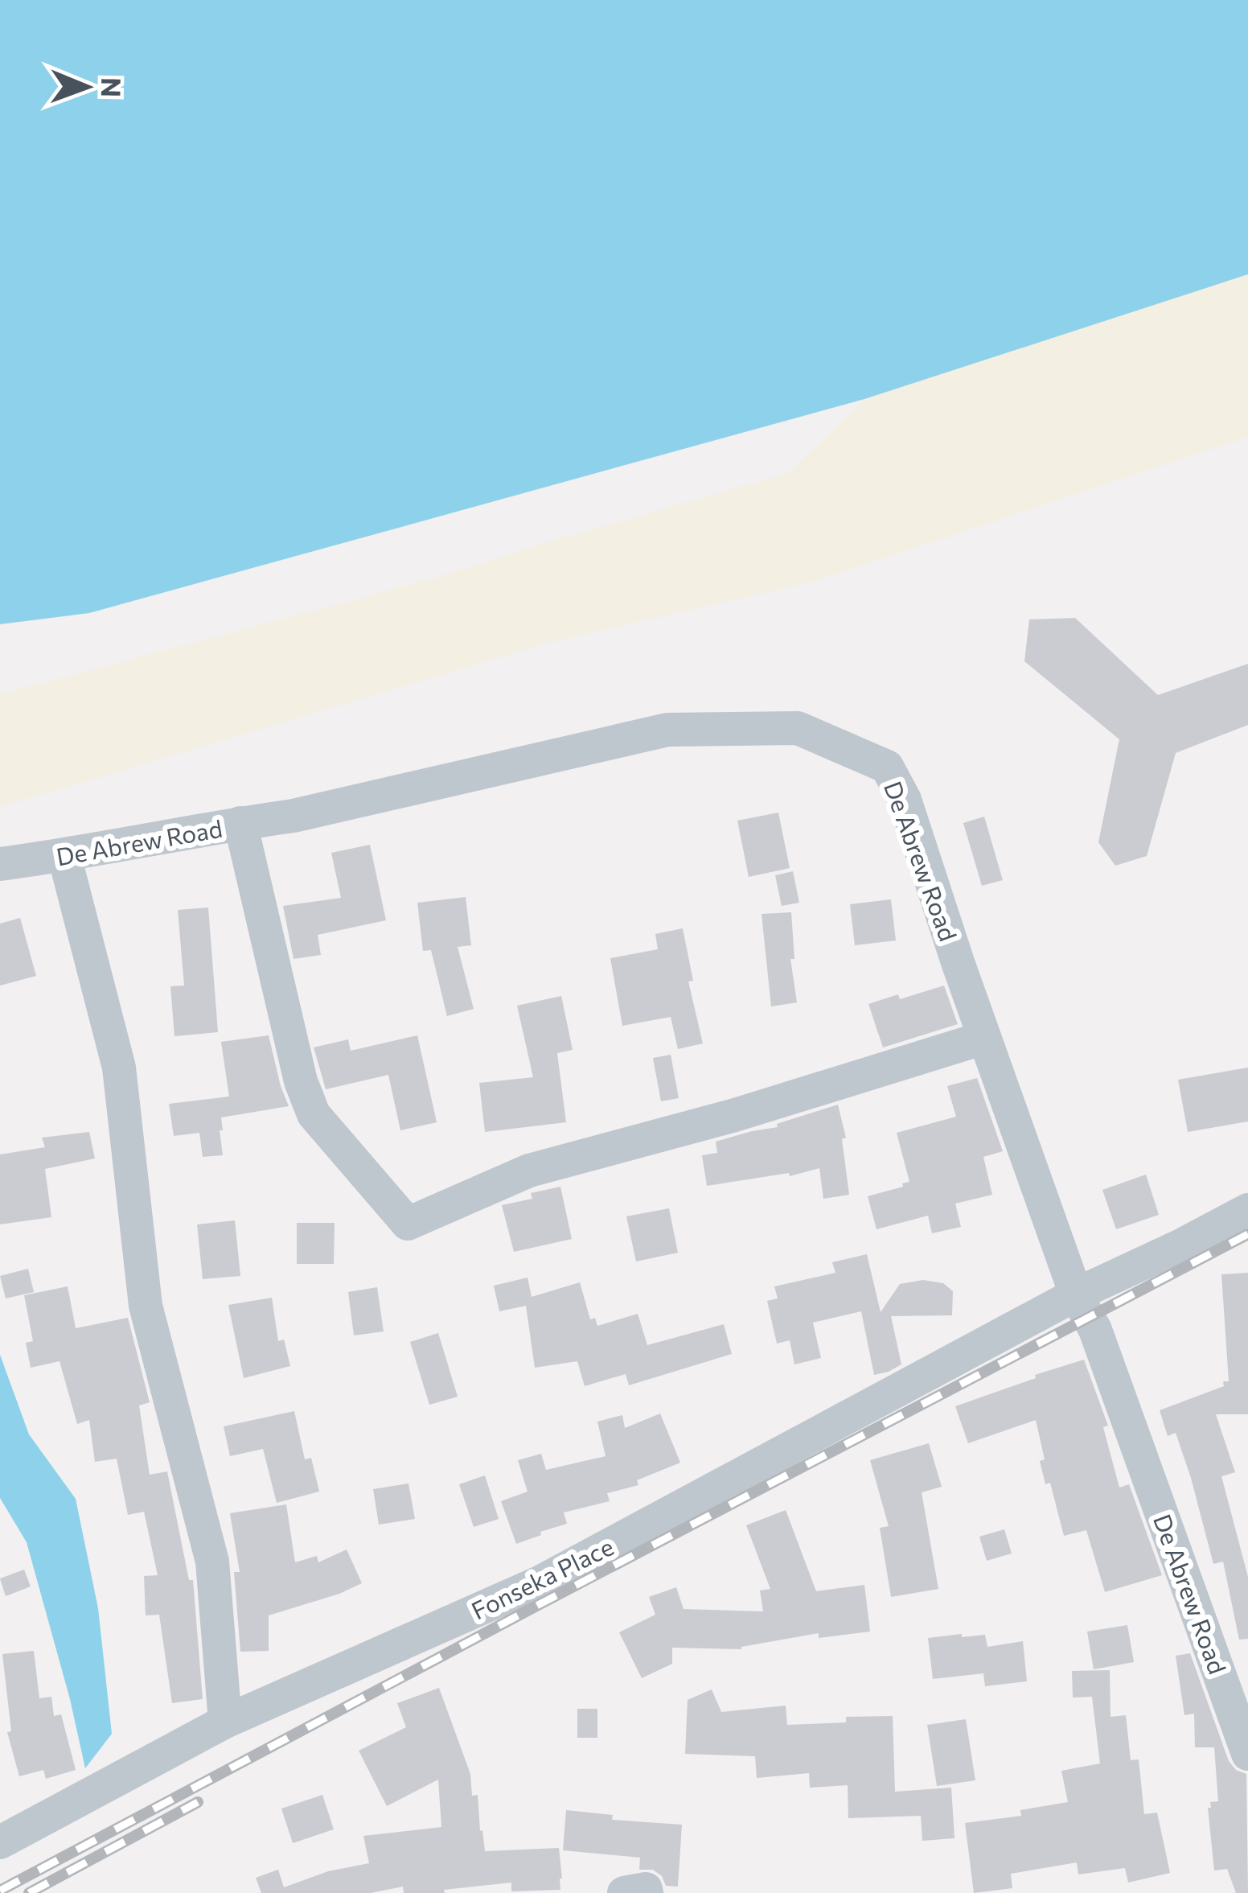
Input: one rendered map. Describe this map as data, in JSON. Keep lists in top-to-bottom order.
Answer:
{
  "streets": {
    "street": ["De Abrew Road", "Fonseka Place"]
  },
  "crossings": [
    ["De Abrew Road", "Fonseka Place"]
  ],
  "north": "right"
}
